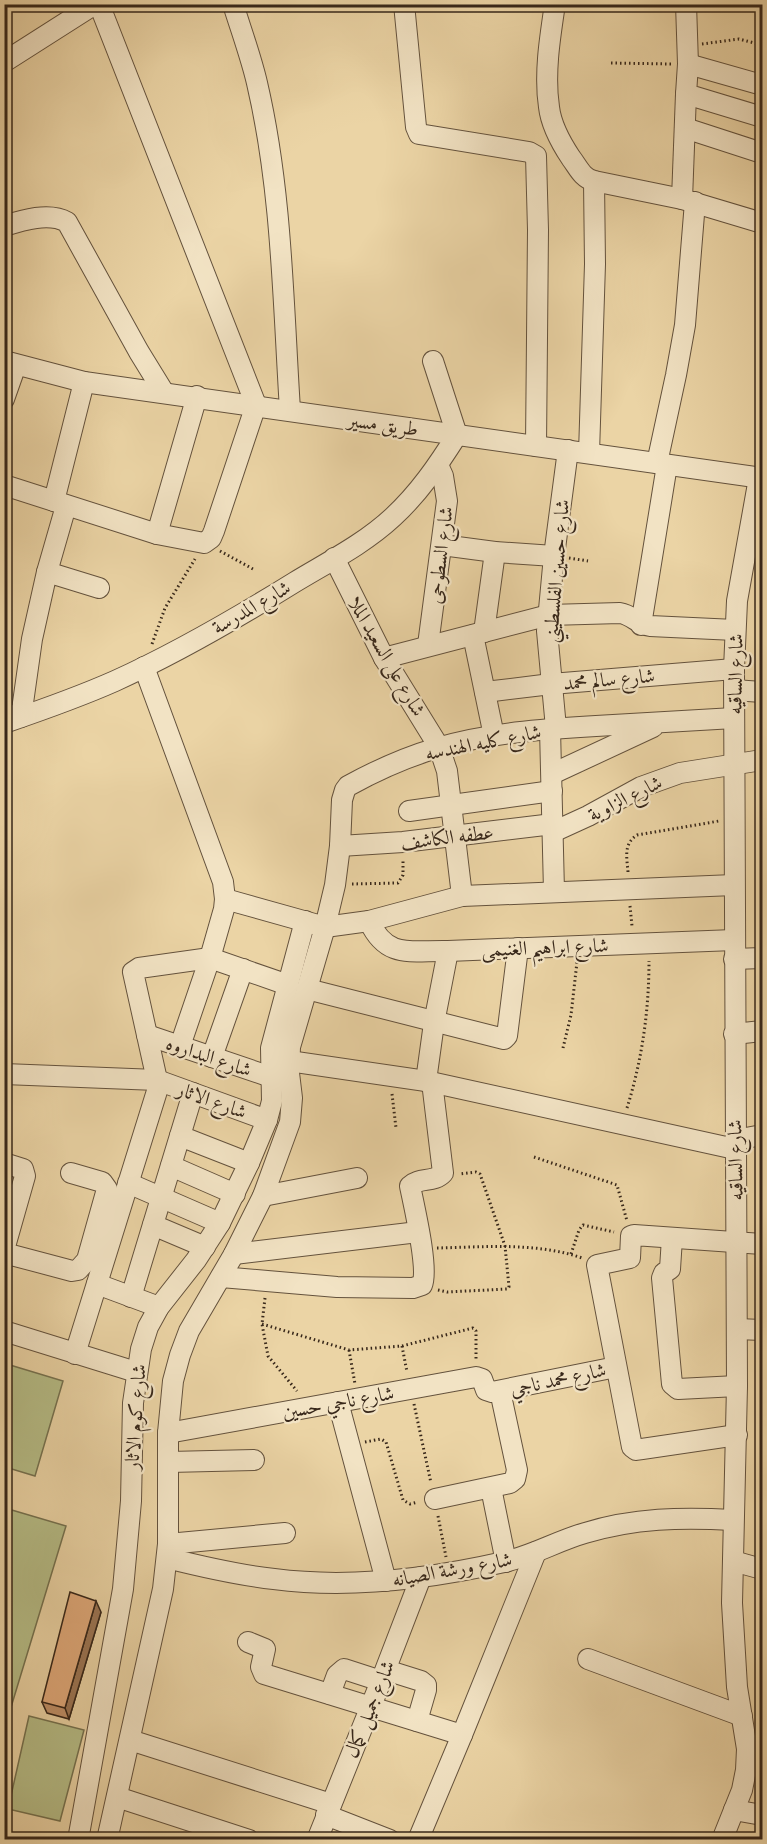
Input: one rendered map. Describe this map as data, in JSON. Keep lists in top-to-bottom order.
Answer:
{
  "streets": {
    "street": [
      "طريق مسير",
      "شارع السطوحى",
      "شارع حسين الفلسطيني",
      "شارع المدرسة",
      "شارع على السعيد الملا",
      "شارع الساقيه",
      "شارع سالم محمد",
      "شارع كليه الهندسه",
      "شارع الزاوية",
      "عطفه الكاشف",
      "شارع ابراهيم الغنيمى",
      "شارع البداروه",
      "شارع الاثار",
      "شارع محمد ناجي",
      "شارع ناجي حسين",
      "شارع كوم الاثار",
      "شارع ورشة الصيانه",
      "شارع جميل كمال"
    ]
  },
  "crossings": [
    ["طريق مسير", "شارع حسين الفلسطيني"],
    ["طريق مسير", "شارع المدرسة"],
    ["طريق مسير", "شارع الساقيه"],
    ["شارع السطوحى", "شارع المدرسة"],
    ["شارع حسين الفلسطيني", "شارع سالم محمد"],
    ["شارع حسين الفلسطيني", "شارع كليه الهندسه"],
    ["شارع حسين الفلسطيني", "شارع الزاوية"],
    ["شارع حسين الفلسطيني", "عطفه الكاشف"],
    ["شارع المدرسة", "شارع على السعيد الملا"],
    ["شارع على السعيد الملا", "شارع كليه الهندسه"],
    ["شارع على السعيد الملا", "عطفه الكاشف"],
    ["شارع الساقيه", "شارع سالم محمد"],
    ["شارع الساقيه", "شارع كليه الهندسه"],
    ["شارع الساقيه", "شارع الزاوية"],
    ["شارع الساقيه", "شارع ابراهيم الغنيمى"],
    ["شارع الساقيه", "شارع ورشة الصيانه"],
    ["شارع كليه الهندسه", "عطفه الكاشف"],
    ["شارع كليه الهندسه", "شارع كوم الاثار"],
    ["شارع الزاوية", "عطفه الكاشف"],
    ["شارع البداروه", "شارع كوم الاثار"],
    ["شارع الاثار", "شارع كوم الاثار"],
    ["شارع ناجي حسين", "شارع كوم الاثار"],
    ["شارع كوم الاثار", "شارع ورشة الصيانه"],
    ["شارع ورشة الصيانه", "شارع جميل كمال"]
  ]
}
